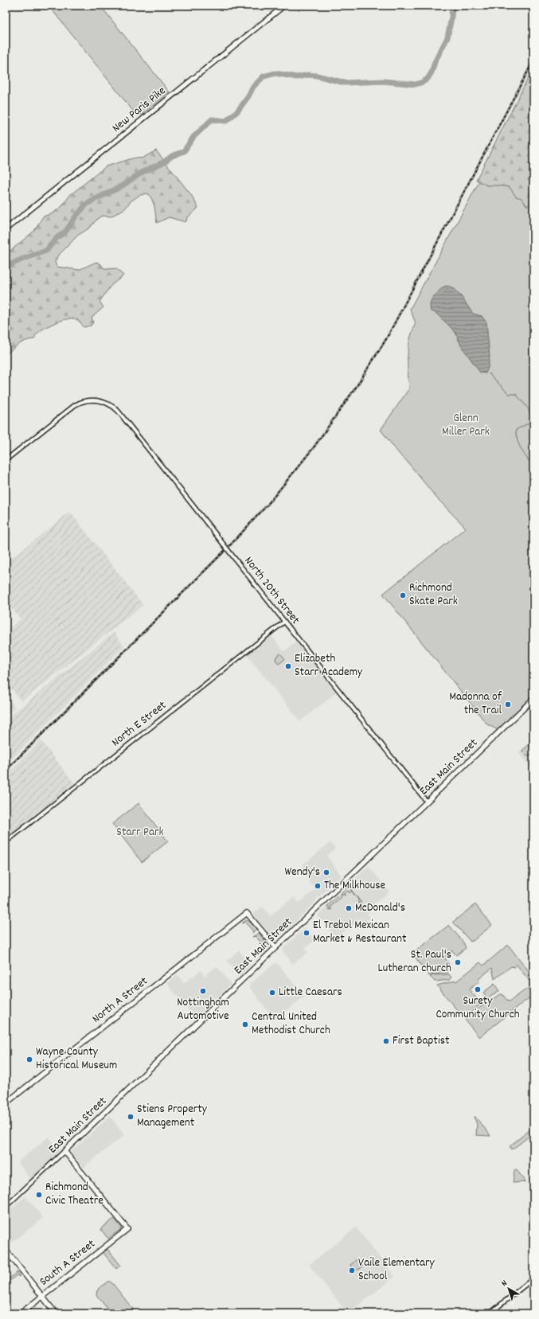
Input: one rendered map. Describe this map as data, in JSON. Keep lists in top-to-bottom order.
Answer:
{
  "streets": {
    "main road": [
      "New Paris Pike",
      "East Main Street",
      "North A Street",
      "South A Street"
    ],
    "street": ["North 20th Street", "North E Street"]
  },
  "crossings": [
    ["North 20th Street", "North E Street"],
    ["North 20th Street", "East Main Street"],
    ["East Main Street", "North A Street"],
    ["East Main Street", "South A Street"]
  ],
  "parks": ["Glenn Miller Park", "Starr Park"],
  "places": [
    "Richmond Skate Park",
    "Elizabeth Starr Academy",
    "Madonna of the Trail",
    "Wendy's",
    "The Milkhouse",
    "McDonald's",
    "El Trebol Mexican Market & Restaurant",
    "St. Paul's Lutheran church",
    "Surety Community Church",
    "Nottingham Automotive",
    "Little Caesars",
    "Central United Methodist Church",
    "First Baptist",
    "Wayne County Historical Museum",
    "Stiens Property Management",
    "Richmond Civic Theatre",
    "Vaile Elementary School"
  ],
  "north": "top left"
}
